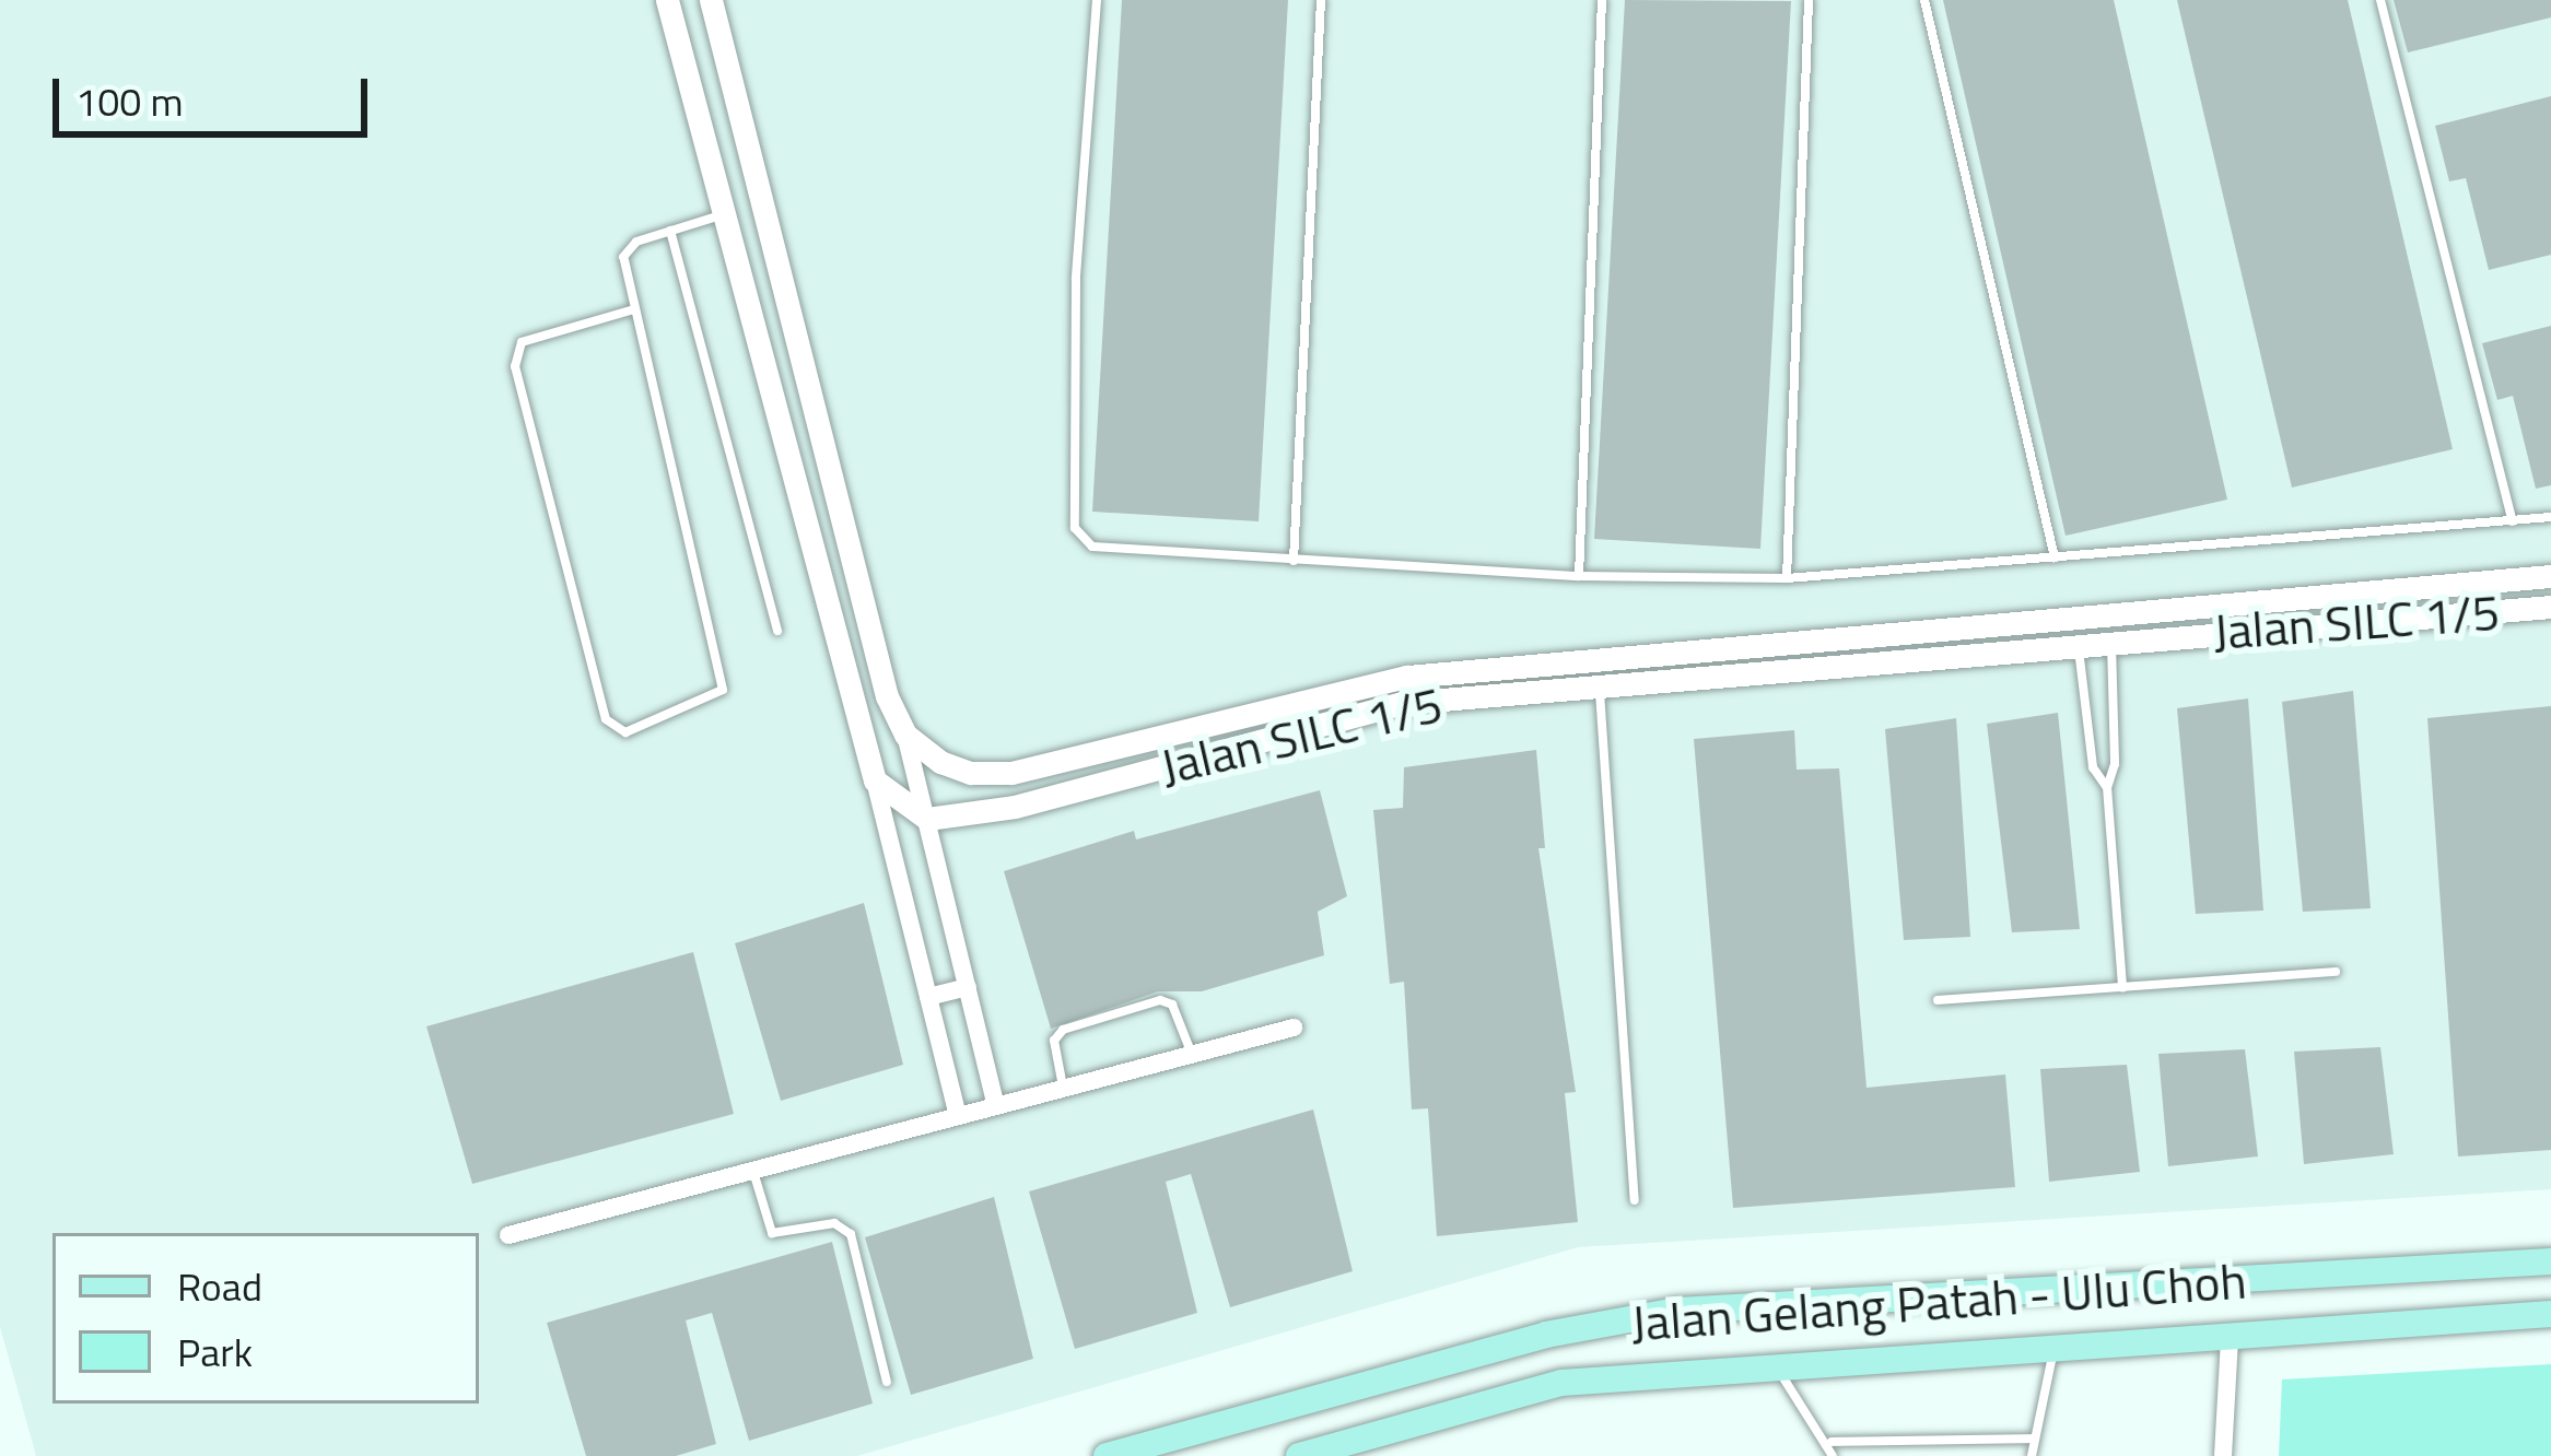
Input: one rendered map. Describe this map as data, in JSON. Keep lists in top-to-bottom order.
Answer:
{
  "streets": {
    "main road": ["Jalan Gelang Patah - Ulu Choh"],
    "street": ["Jalan SILC 1/5"]
  },
  "legend": ["Road", "Park"],
  "scale_bar": "100 m"
}
